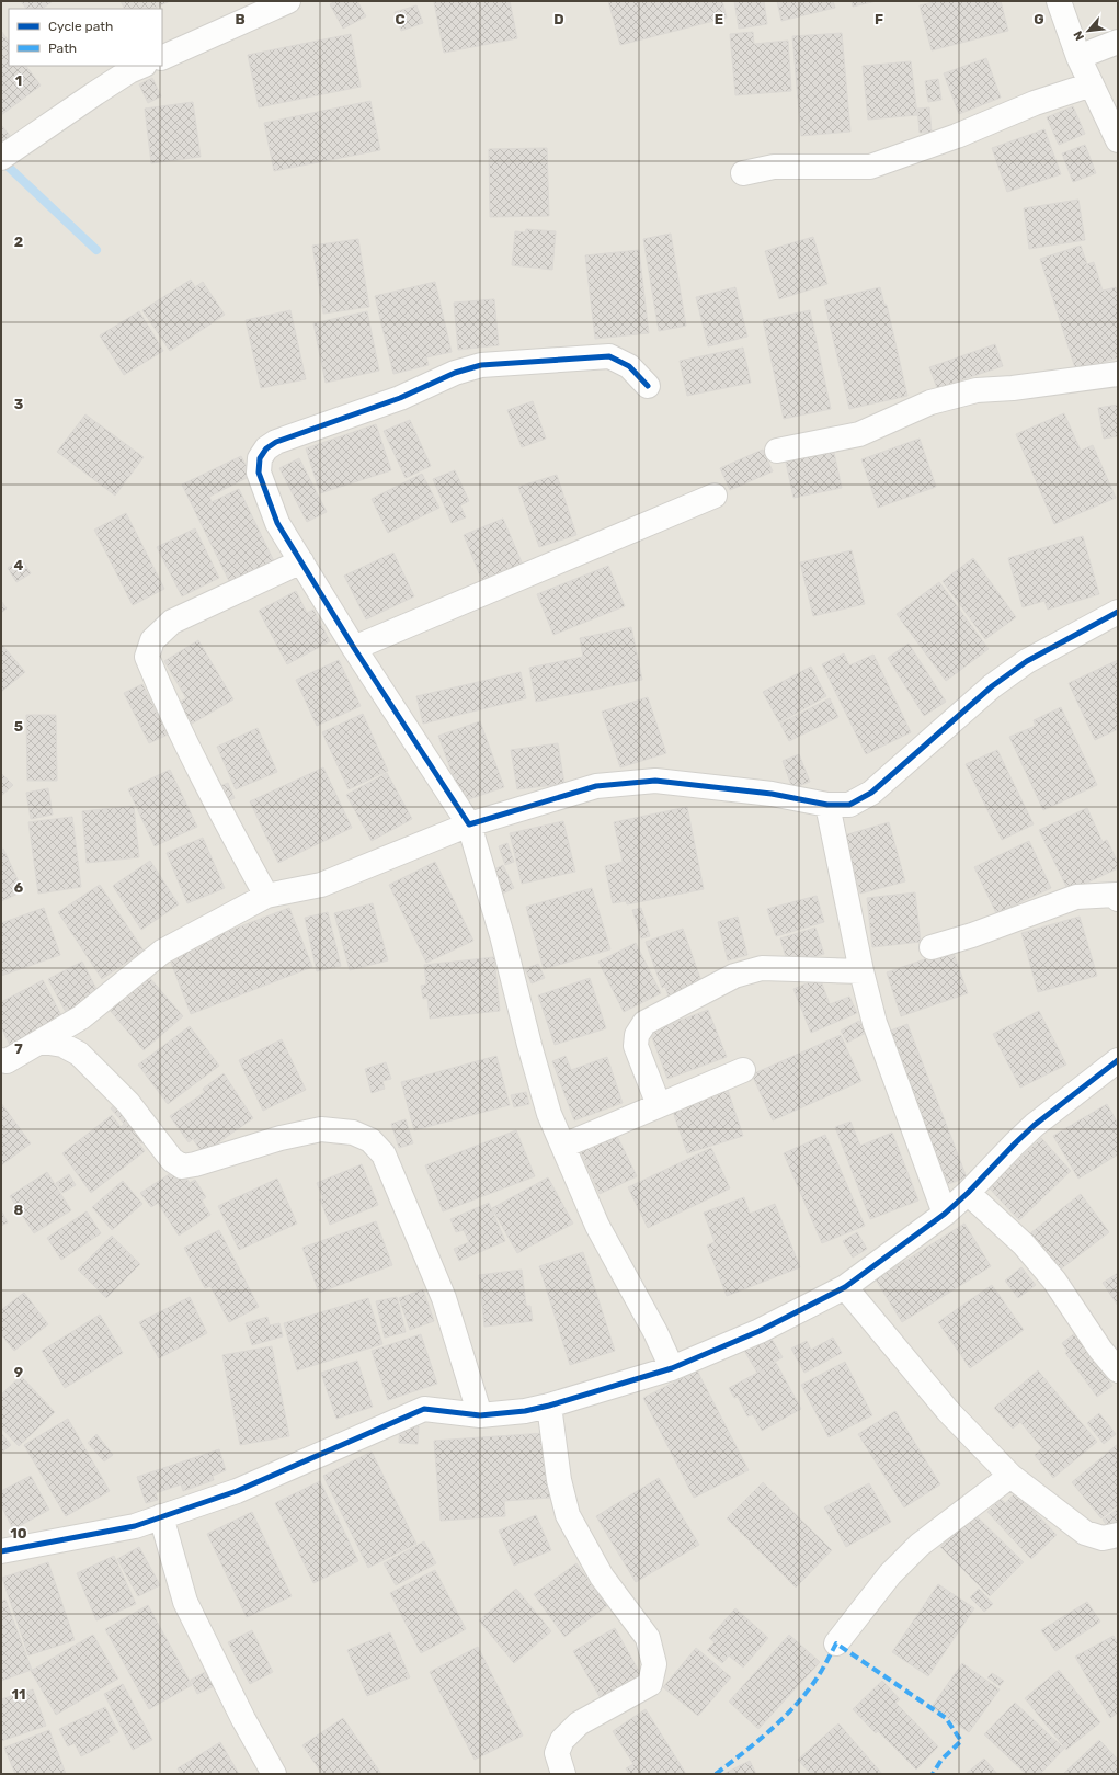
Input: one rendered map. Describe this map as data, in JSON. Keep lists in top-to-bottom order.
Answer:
{
  "legend": ["Cycle path", "Path"],
  "north": "bottom left",
  "grid": {
    "columns": [
      "B",
      "C",
      "D",
      "E",
      "F",
      "G"
    ],
    "rows": [
      "1",
      "2",
      "3",
      "4",
      "5",
      "6",
      "7",
      "8",
      "9",
      "10",
      "11"
    ]
  }
}
